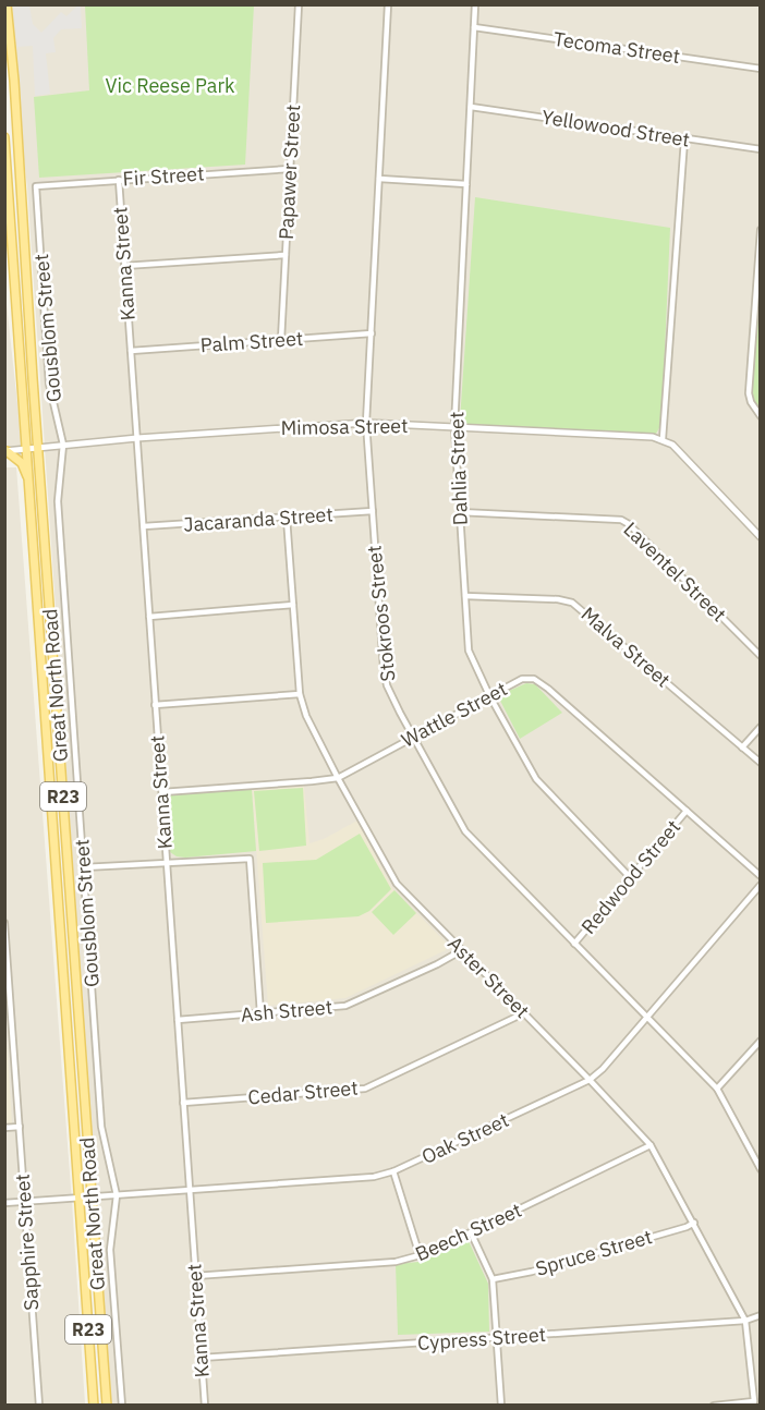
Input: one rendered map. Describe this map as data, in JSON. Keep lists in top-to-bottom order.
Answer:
{
  "streets": {
    "main road": ["Great North Road", "R23"],
    "street": [
      "Tecoma Street",
      "Yellowood Street",
      "Papawer Street",
      "Fir Street",
      "Kanna Street",
      "Gousblom Street",
      "Palm Street",
      "Mimosa Street",
      "Dahlia Street",
      "Jacaranda Street",
      "Laventel Street",
      "Stokroos Street",
      "Malva Street",
      "Wattle Street",
      "Redwood Street",
      "Aster Street",
      "Ash Street",
      "Cedar Street",
      "Oak Street",
      "Beech Street",
      "Sapphire Street",
      "Spruce Street",
      "Cypress Street"
    ]
  },
  "crossings": [
    ["Tecoma Street", "Dahlia Street"],
    ["Yellowood Street", "Dahlia Street"],
    ["Papawer Street", "Fir Street"],
    ["Papawer Street", "Palm Street"],
    ["Fir Street", "Kanna Street"],
    ["Fir Street", "Gousblom Street"],
    ["Kanna Street", "Palm Street"],
    ["Kanna Street", "Mimosa Street"],
    ["Kanna Street", "Jacaranda Street"],
    ["Kanna Street", "Wattle Street"],
    ["Kanna Street", "Ash Street"],
    ["Kanna Street", "Cedar Street"],
    ["Kanna Street", "Oak Street"],
    ["Kanna Street", "Beech Street"],
    ["Kanna Street", "Cypress Street"],
    ["Gousblom Street", "Mimosa Street"],
    ["Gousblom Street", "Oak Street"],
    ["Palm Street", "Stokroos Street"],
    ["Mimosa Street", "Dahlia Street"],
    ["Mimosa Street", "Stokroos Street"],
    ["Mimosa Street", "Great North Road"],
    ["Dahlia Street", "Laventel Street"],
    ["Dahlia Street", "Malva Street"],
    ["Dahlia Street", "Wattle Street"],
    ["Dahlia Street", "Redwood Street"],
    ["Jacaranda Street", "Stokroos Street"],
    ["Jacaranda Street", "Aster Street"],
    ["Stokroos Street", "Wattle Street"],
    ["Stokroos Street", "Redwood Street"],
    ["Stokroos Street", "Oak Street"],
    ["Great North Road", "Oak Street"],
    ["Wattle Street", "Redwood Street"],
    ["Wattle Street", "Aster Street"],
    ["Aster Street", "Ash Street"],
    ["Aster Street", "Cedar Street"],
    ["Aster Street", "Oak Street"],
    ["Aster Street", "Beech Street"],
    ["Aster Street", "Spruce Street"],
    ["Aster Street", "Cypress Street"],
    ["Oak Street", "Sapphire Street"]
  ],
  "parks": ["Vic Reese Park"]
}
